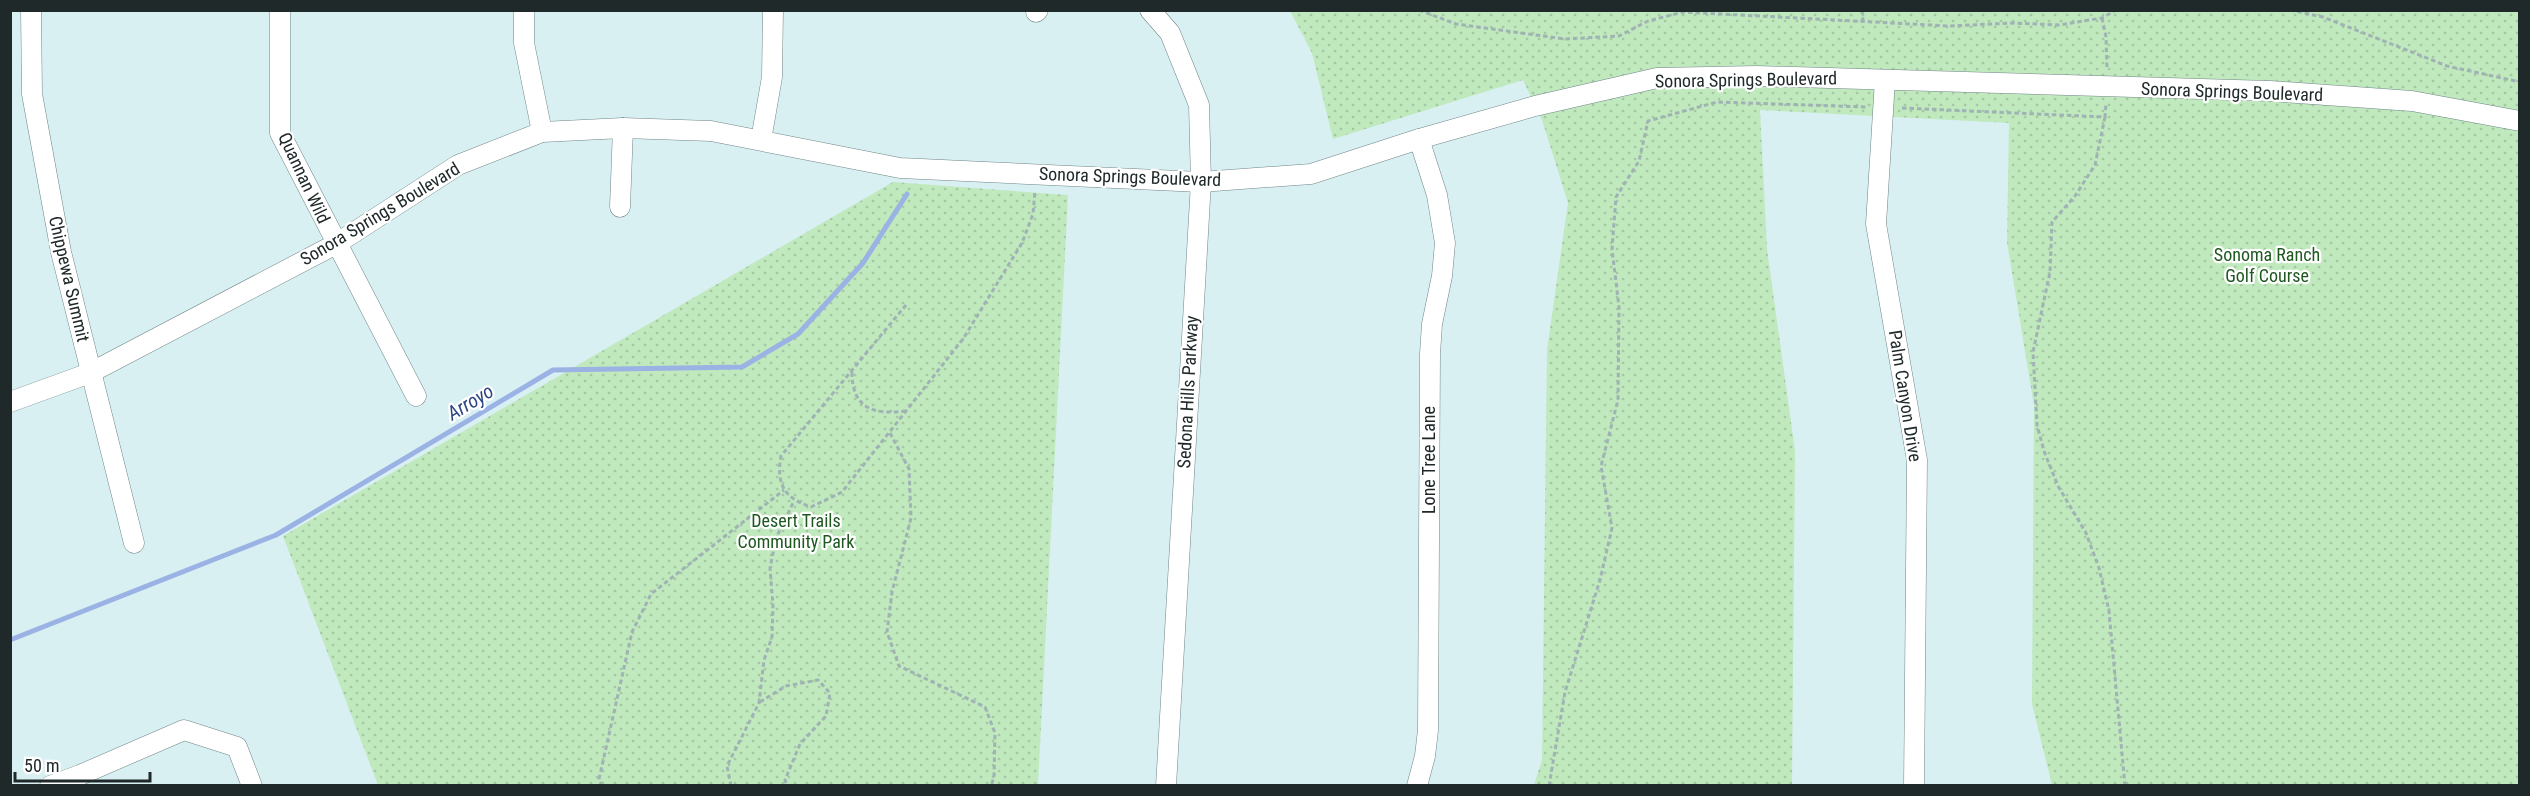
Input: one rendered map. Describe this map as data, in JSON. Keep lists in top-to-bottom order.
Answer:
{
  "streets": {
    "street": [
      "Sonora Springs Boulevard",
      "Quannan Wild",
      "Chippewa Summit",
      "Sedona Hills Parkway",
      "Palm Canyon Drive",
      "Lone Tree Lane"
    ]
  },
  "crossings": [
    ["Sonora Springs Boulevard", "Quannan Wild"],
    ["Sonora Springs Boulevard", "Chippewa Summit"],
    ["Sonora Springs Boulevard", "Sedona Hills Parkway"],
    ["Sonora Springs Boulevard", "Palm Canyon Drive"],
    ["Sonora Springs Boulevard", "Lone Tree Lane"]
  ],
  "water": ["Arroyo"],
  "parks": ["Sonoma Ranch Golf Course", "Desert Trails Community Park"],
  "scale_bar": "50 m"
}
